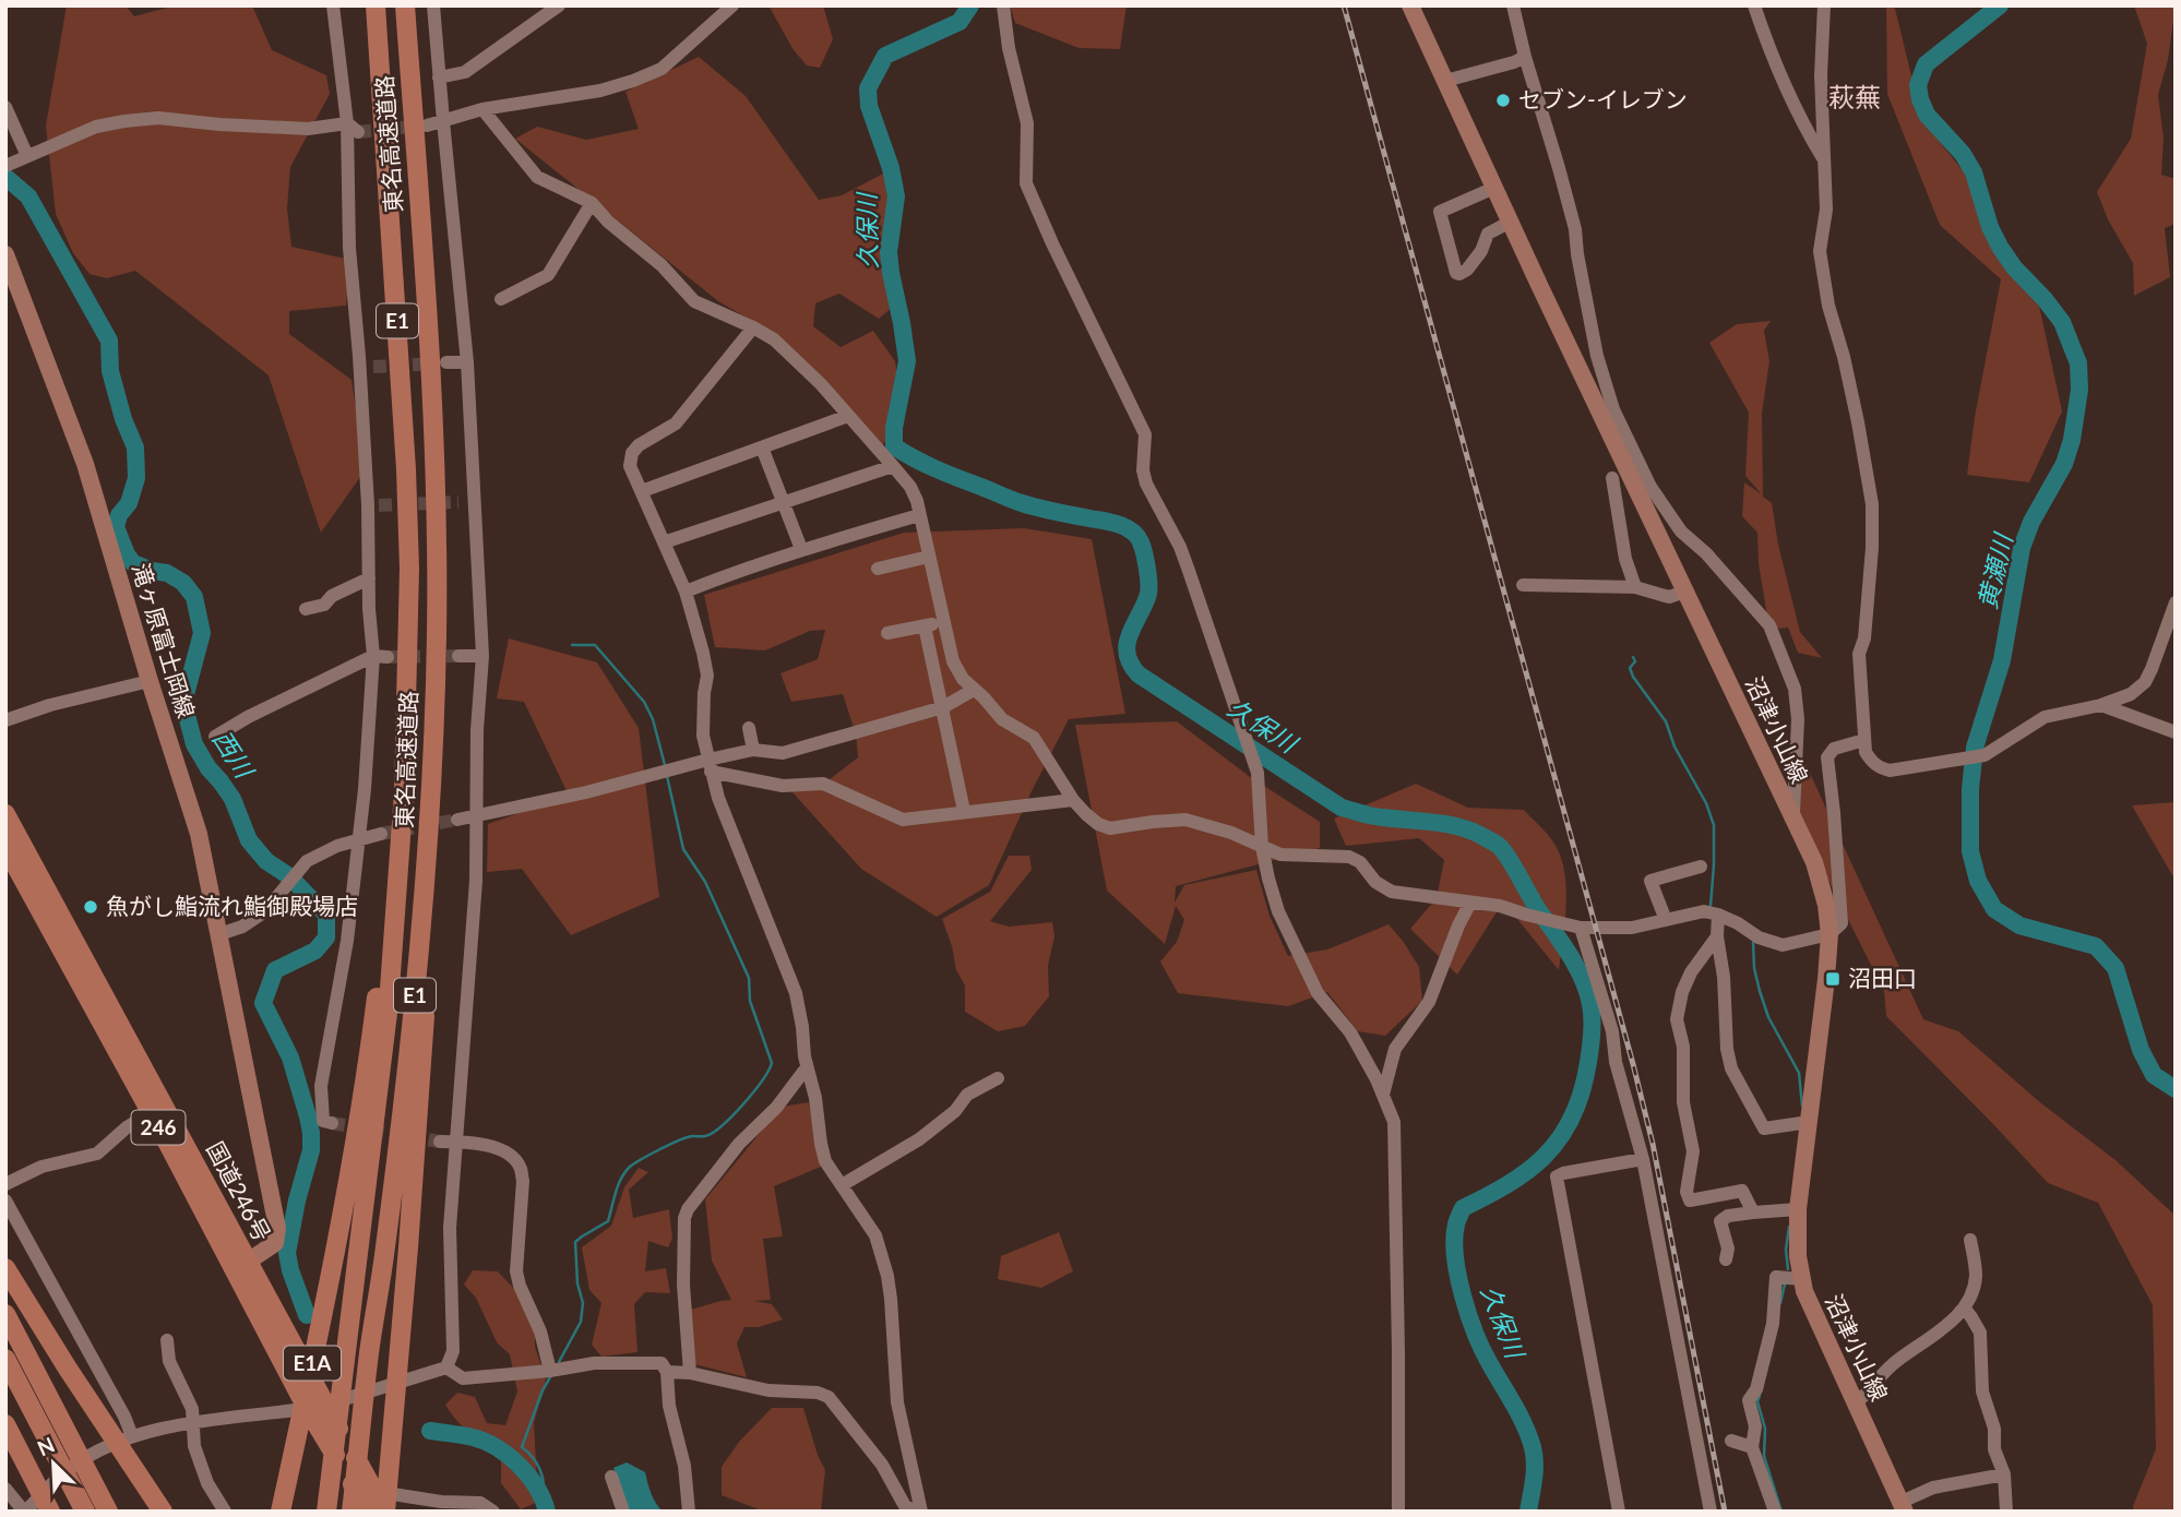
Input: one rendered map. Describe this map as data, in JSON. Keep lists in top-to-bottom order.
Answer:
{
  "streets": {
    "highway": [
      "東名高速道路",
      "E1",
      "246",
      "国道246号",
      "E1A"
    ],
    "main road": ["滝ヶ原富士岡線", "沼津小山線"]
  },
  "crossings": [
    ["東名高速道路", "E1A"],
    ["滝ヶ原富士岡線", "国道246号"]
  ],
  "districts": ["萩蕪"],
  "water": ["久保川", "黄瀬川", "西川"],
  "places": {
    "other": ["セブン-イレブン", "魚がし鮨流れ鮨御殿場店"],
    "transit": ["沼田口"]
  },
  "north": "top left"
}
